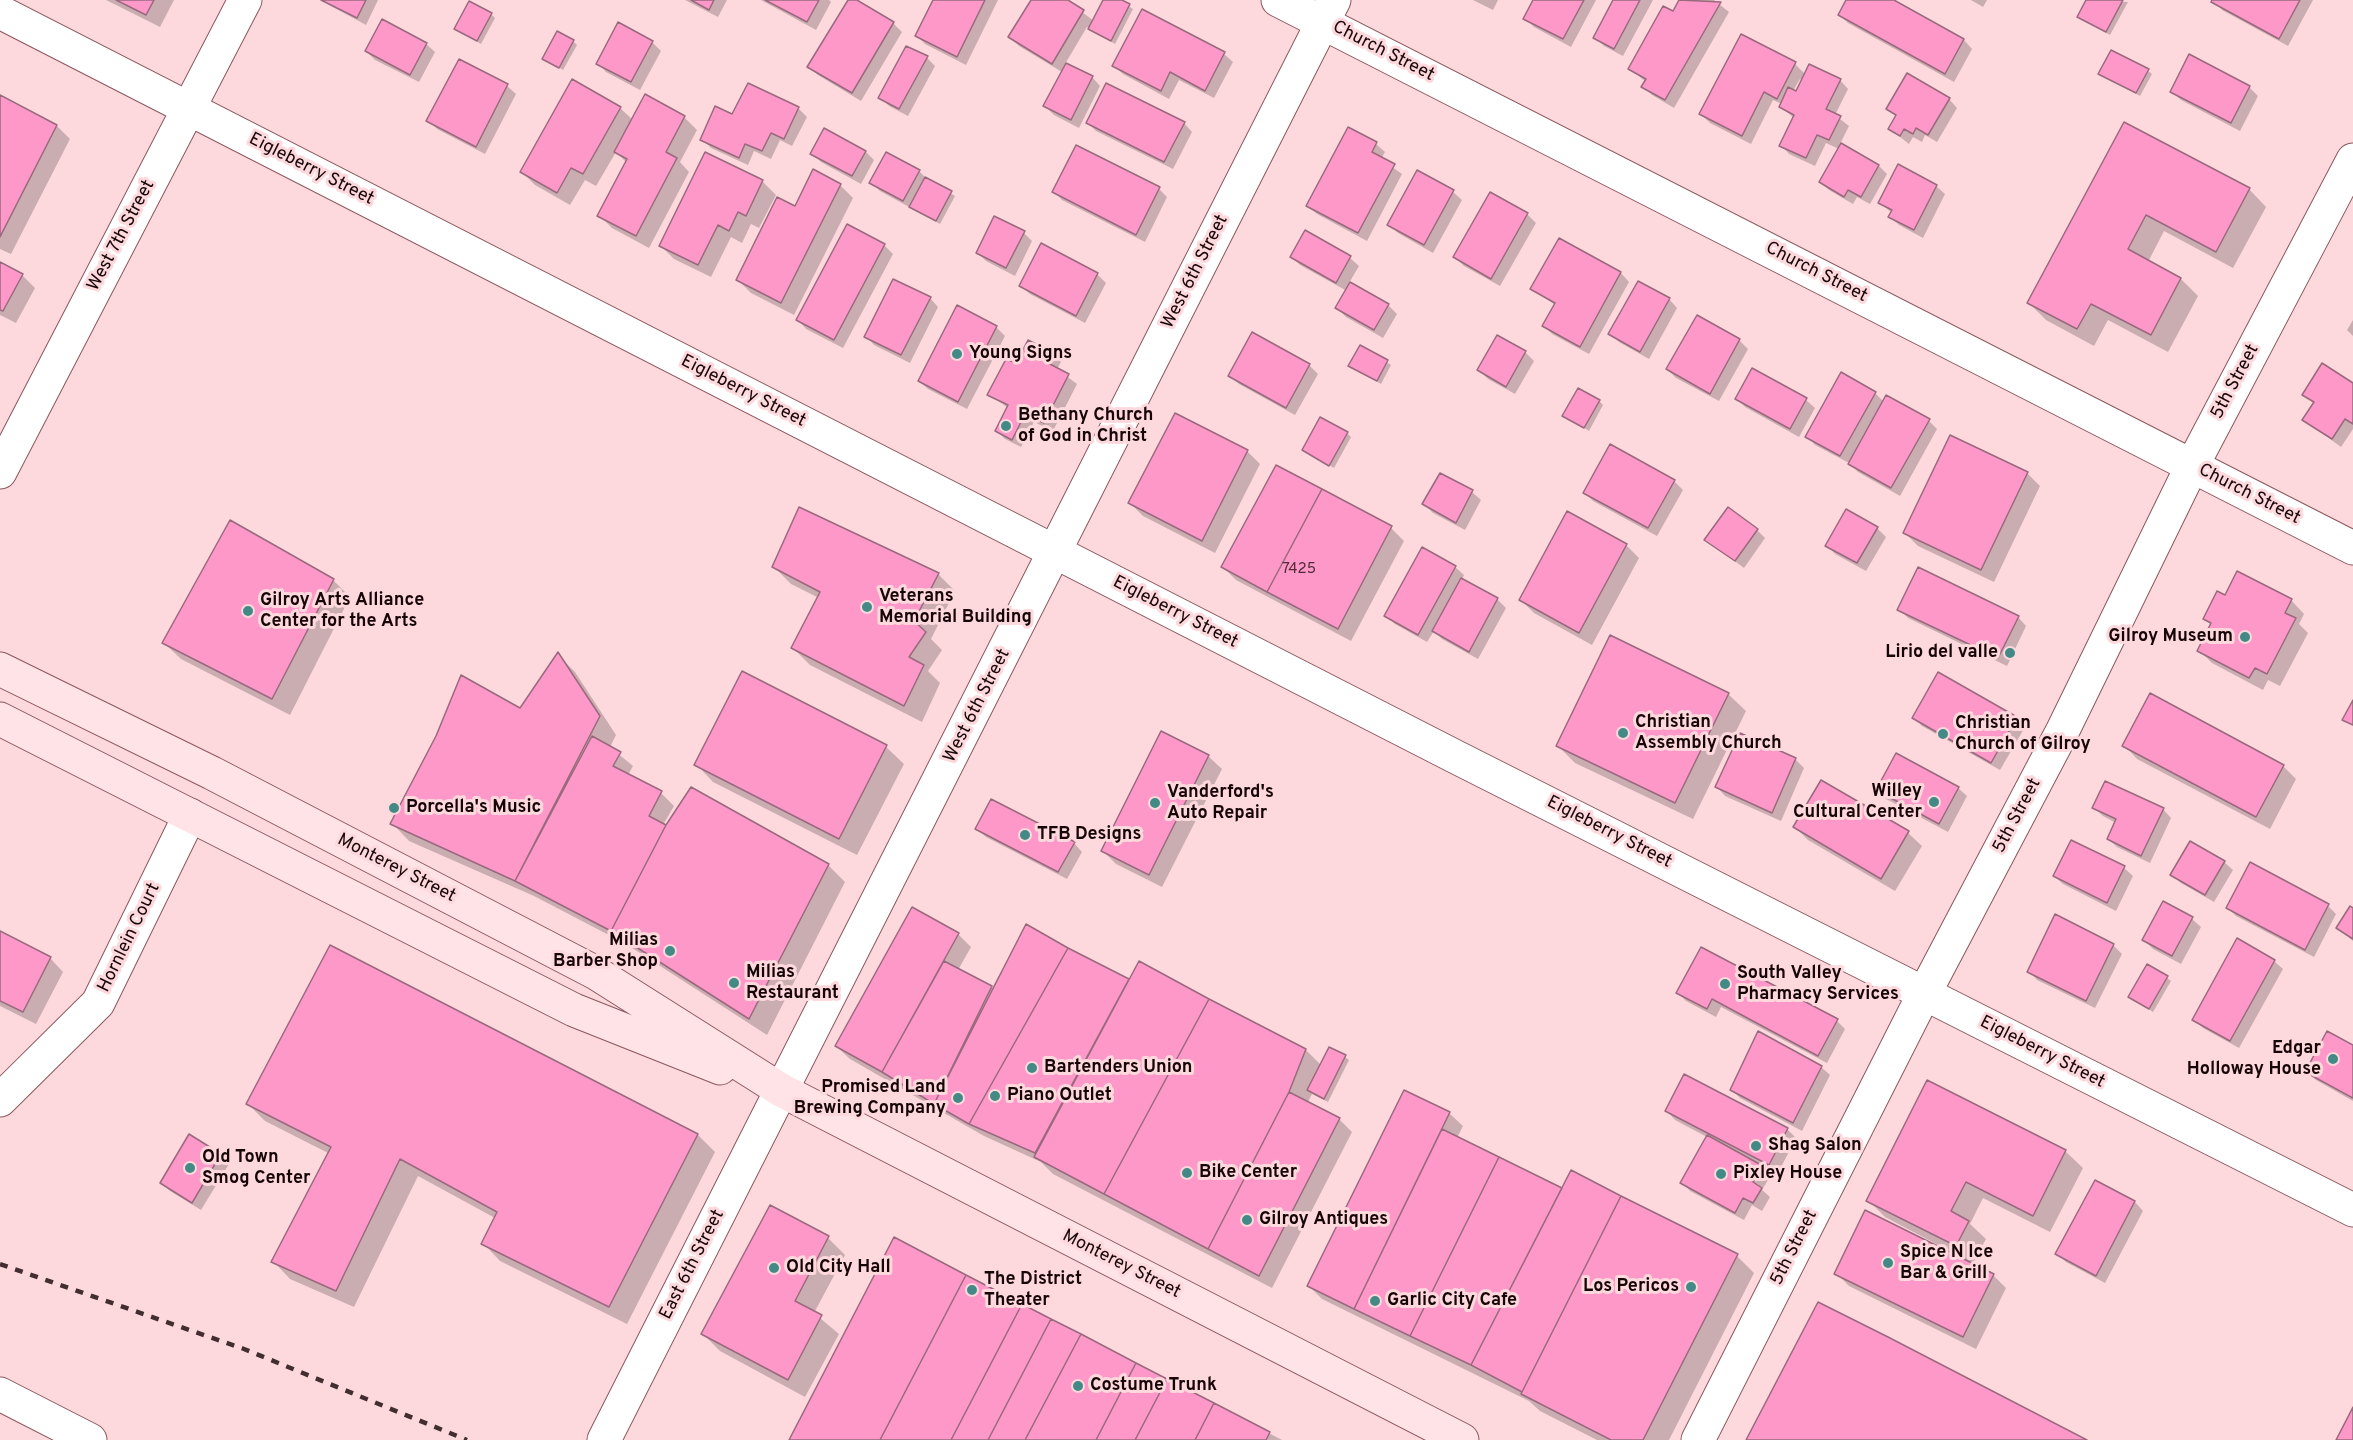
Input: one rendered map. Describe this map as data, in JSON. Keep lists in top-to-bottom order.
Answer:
{
  "streets": {
    "main road": ["Monterey Street"],
    "street": [
      "Church Street",
      "Eigleberry Street",
      "West 7th Street",
      "West 6th Street",
      "5th Street",
      "Hornlein Court",
      "East 6th Street"
    ]
  },
  "crossings": [
    ["Church Street", "West 6th Street"],
    ["Church Street", "5th Street"],
    ["Eigleberry Street", "West 7th Street"],
    ["Eigleberry Street", "West 6th Street"],
    ["Eigleberry Street", "5th Street"],
    ["West 6th Street", "Monterey Street"],
    ["West 6th Street", "East 6th Street"],
    ["Monterey Street", "Hornlein Court"],
    ["Monterey Street", "East 6th Street"]
  ],
  "places": [
    "Young Signs",
    "Bethany Church of God in Christ",
    "Veterans Memorial Building",
    "Gilroy Arts Alliance Center for the Arts",
    "Gilroy Museum",
    "Lirio del valle",
    "Christian Assembly Church",
    "Christian Church of Gilroy",
    "Willey Cultural Center",
    "Vanderford's Auto Repair",
    "Porcella's Music",
    "TFB Designs",
    "Milias Barber Shop",
    "Milias Restaurant",
    "South Valley Pharmacy Services",
    "Edgar Holloway House",
    "Bartenders Union",
    "Piano Outlet",
    "Promised Land Brewing Company",
    "Shag Salon",
    "Old Town Smog Center",
    "Bike Center",
    "Pixley House",
    "Gilroy Antiques",
    "Spice N Ice Bar & Grill",
    "Old City Hall",
    "Los Pericos",
    "The District Theater",
    "Garlic City Cafe",
    "Costume Trunk"
  ],
  "house_numbers": ["7425"]
}
